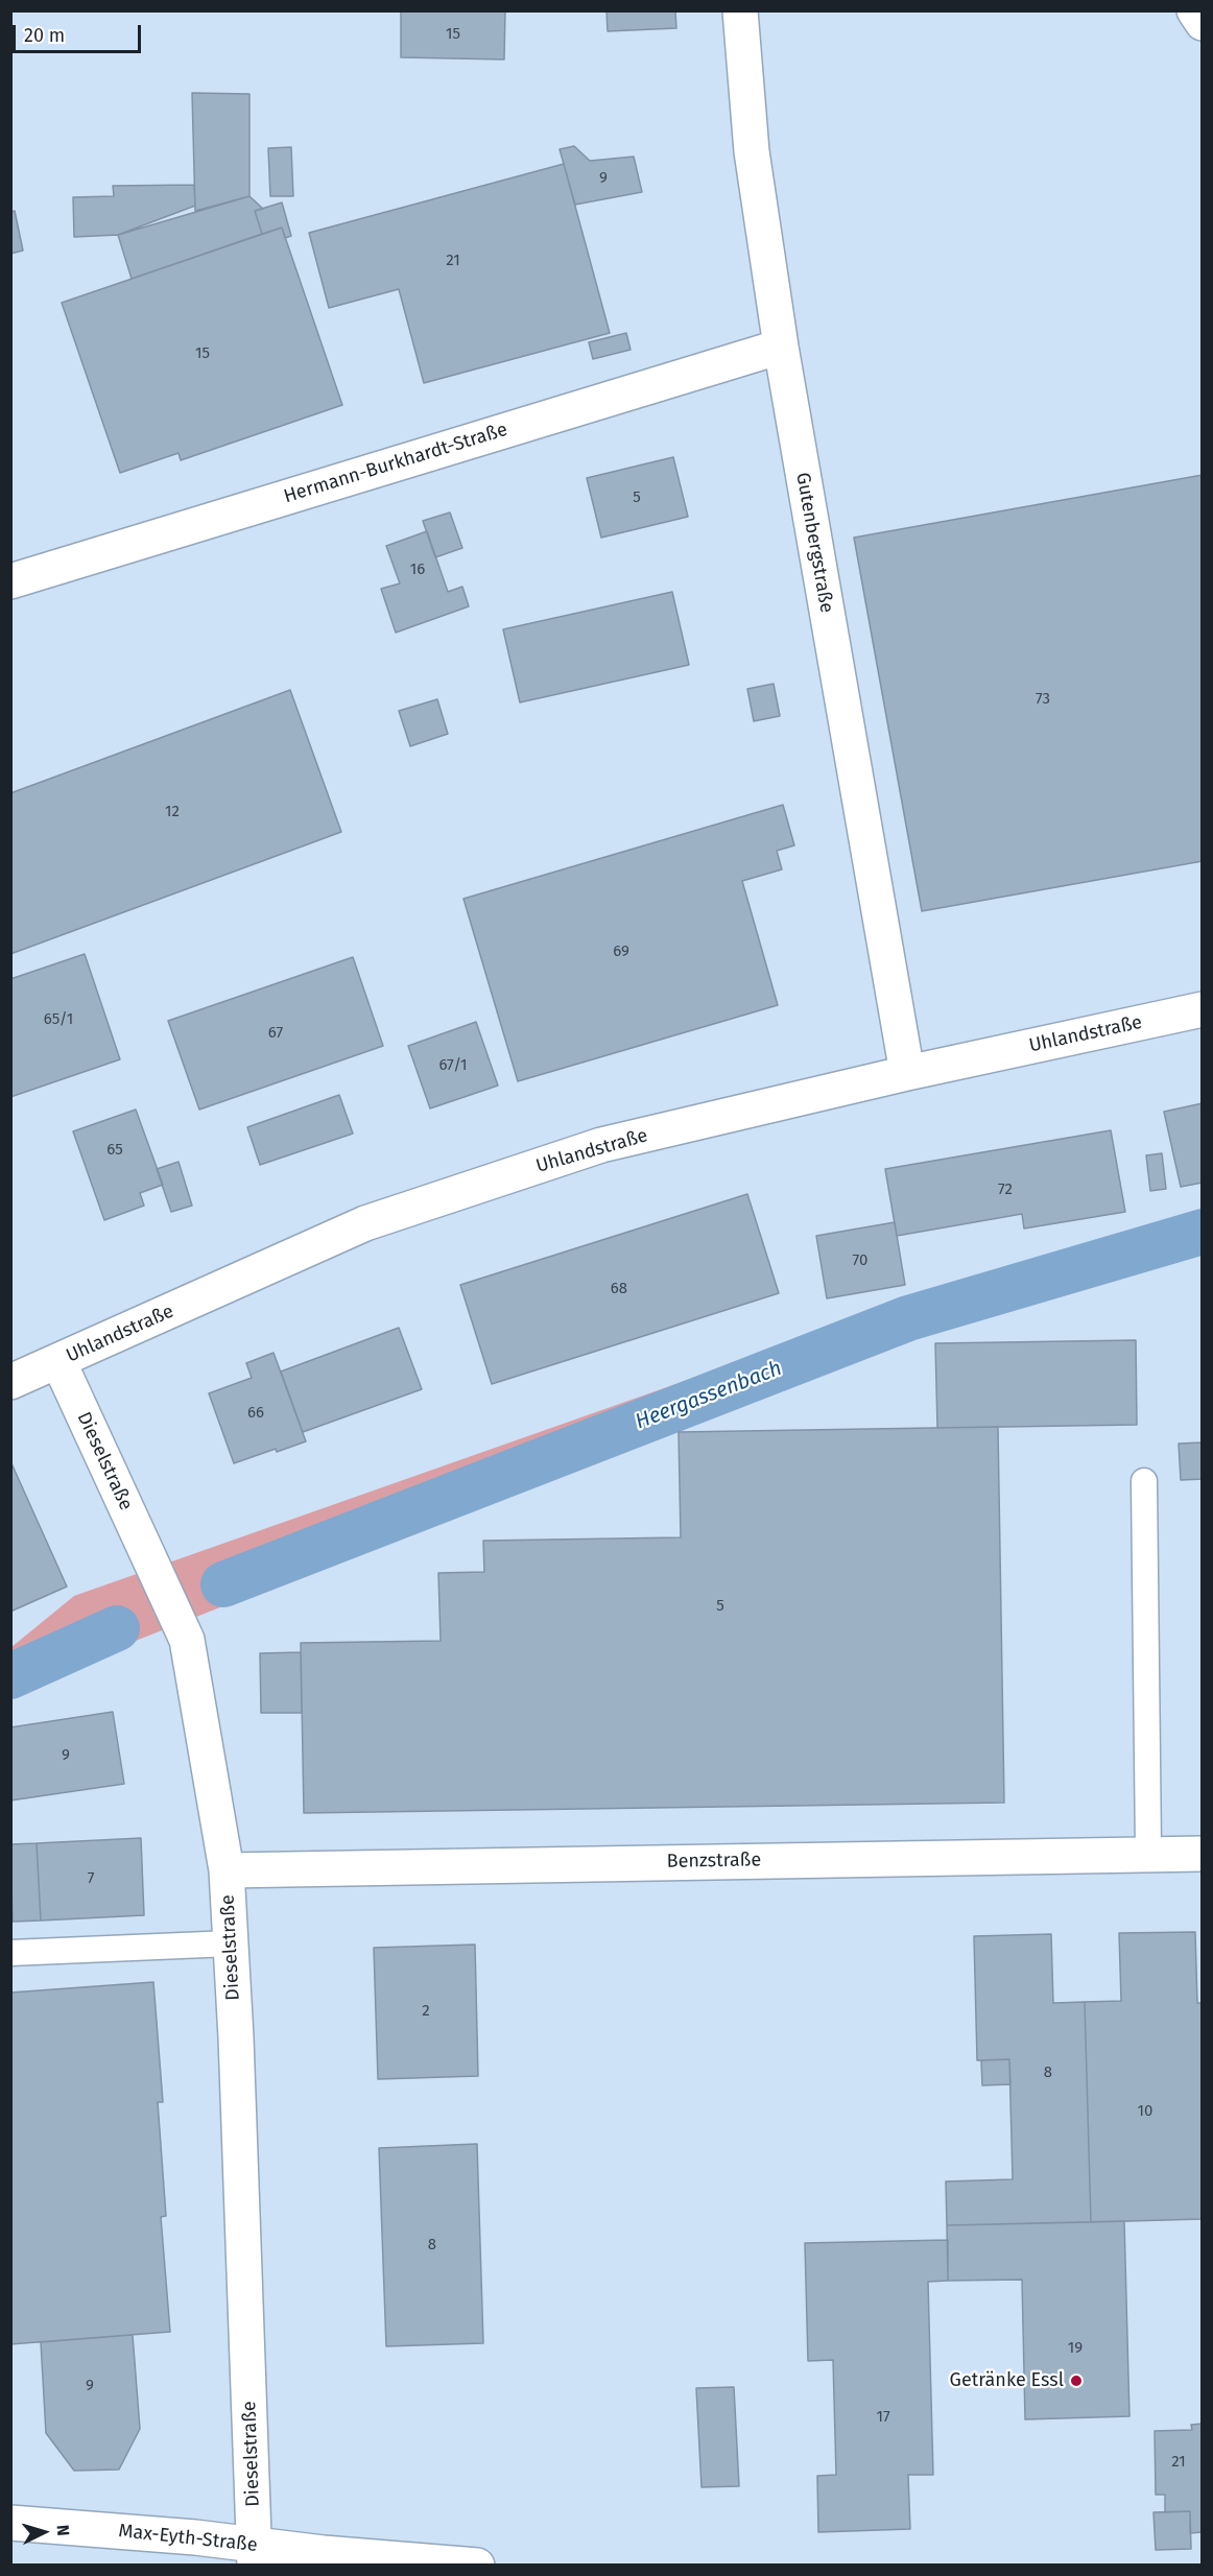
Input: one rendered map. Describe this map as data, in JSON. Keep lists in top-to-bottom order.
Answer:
{
  "streets": {
    "street": [
      "Hermann-Burkhardt-Straße",
      "Gutenbergstraße",
      "Uhlandstraße",
      "Dieselstraße",
      "Benzstraße",
      "Max-Eyth-Straße"
    ]
  },
  "crossings": [
    ["Hermann-Burkhardt-Straße", "Gutenbergstraße"],
    ["Gutenbergstraße", "Uhlandstraße"],
    ["Uhlandstraße", "Dieselstraße"],
    ["Dieselstraße", "Benzstraße"],
    ["Dieselstraße", "Max-Eyth-Straße"]
  ],
  "water": ["Heergassenbach"],
  "places": ["Getränke Essl"],
  "house_numbers": [
    "15",
    "9",
    "21",
    "15",
    "5",
    "16",
    "73",
    "12",
    "69",
    "65/1",
    "67",
    "67/1",
    "65",
    "72",
    "70",
    "68",
    "66",
    "5",
    "9",
    "7",
    "2",
    "8",
    "10",
    "8",
    "19",
    "9",
    "17",
    "21"
  ],
  "scale_bar": "20 m",
  "north": "right"
}
